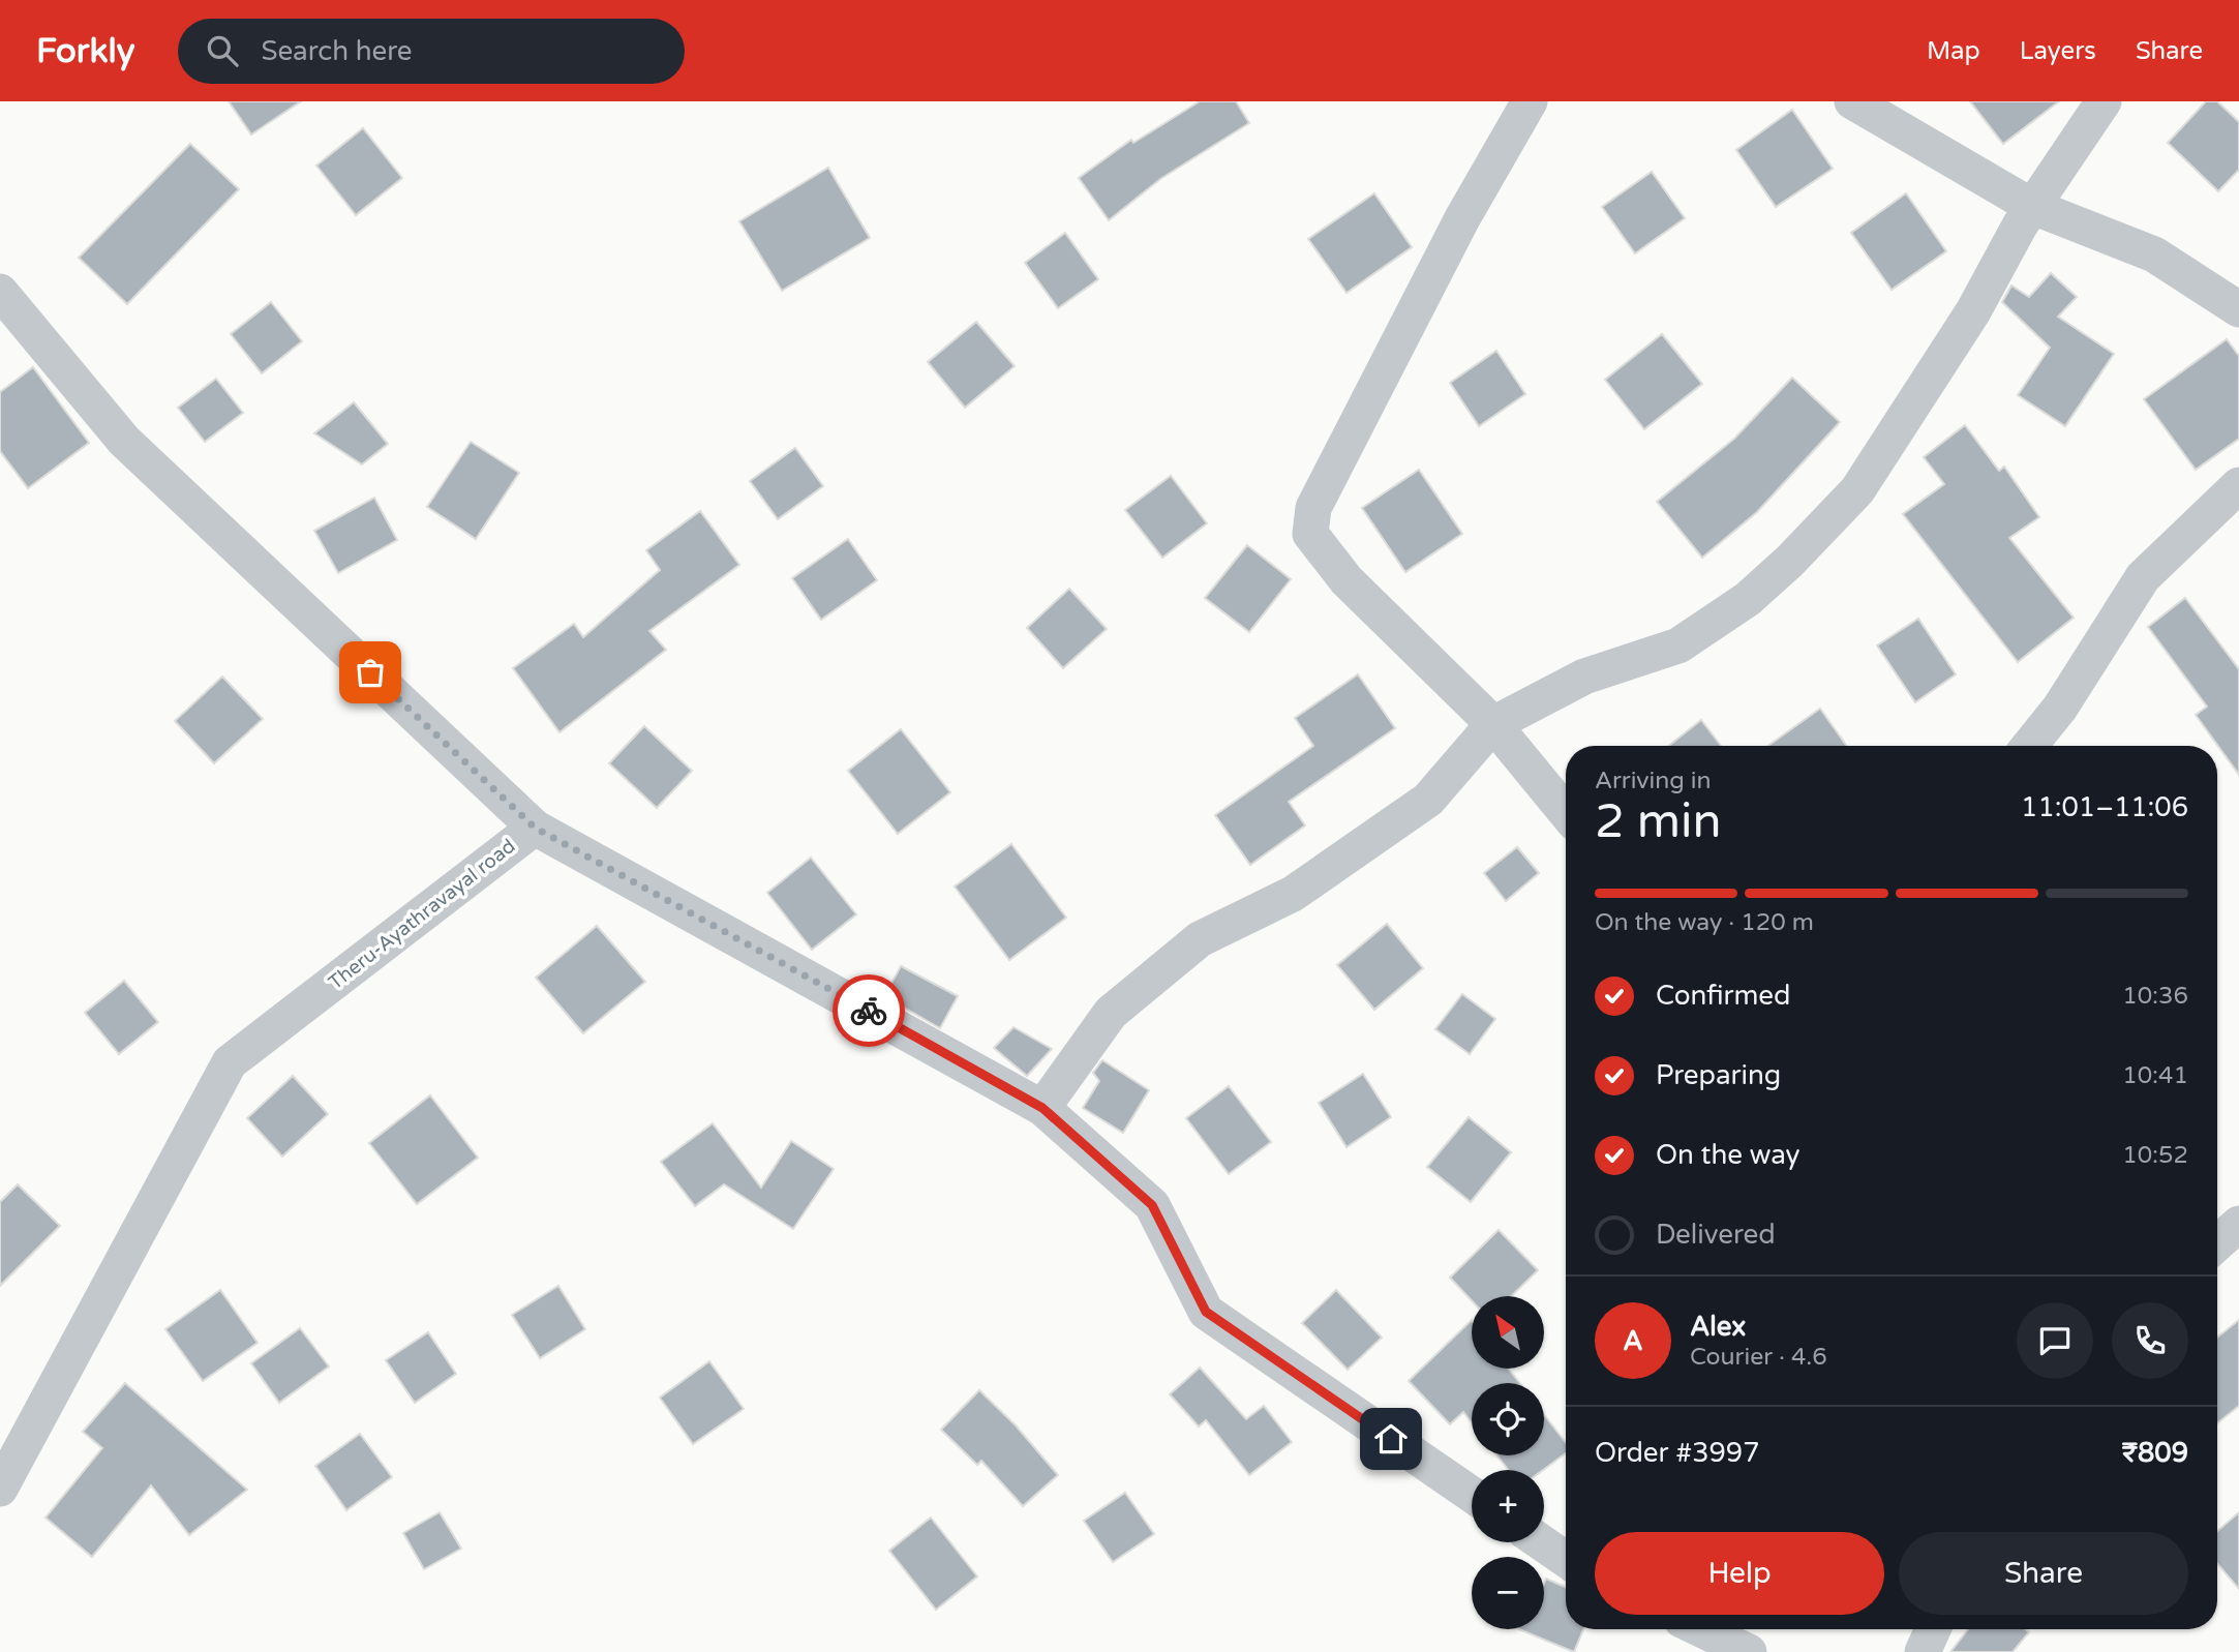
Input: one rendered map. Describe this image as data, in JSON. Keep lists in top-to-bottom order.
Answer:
{
  "streets": {
    "street": ["Theru-Ayathravayal road"]
  },
  "north": "top left",
  "page": {
    "header": "Forkly",
    "search": "Search here",
    "nav": ["Map", "Layers", "Share"],
    "heading": ["2 min", "Arriving in", "11:01–11:06"],
    "panel": [
      "Alex",
      "Courier · 4.6",
      "Order #3997",
      "₹809"
    ],
    "bar": "On the way · 120 m",
    "list": [
      ["Confirmed", "10:36"],
      ["Preparing", "10:41"],
      ["On the way", "10:52"],
      "Delivered"
    ],
    "map_buttons": ["+", "−"],
    "round": "A",
    "buttons": ["Help", "Share"]
  }
}
